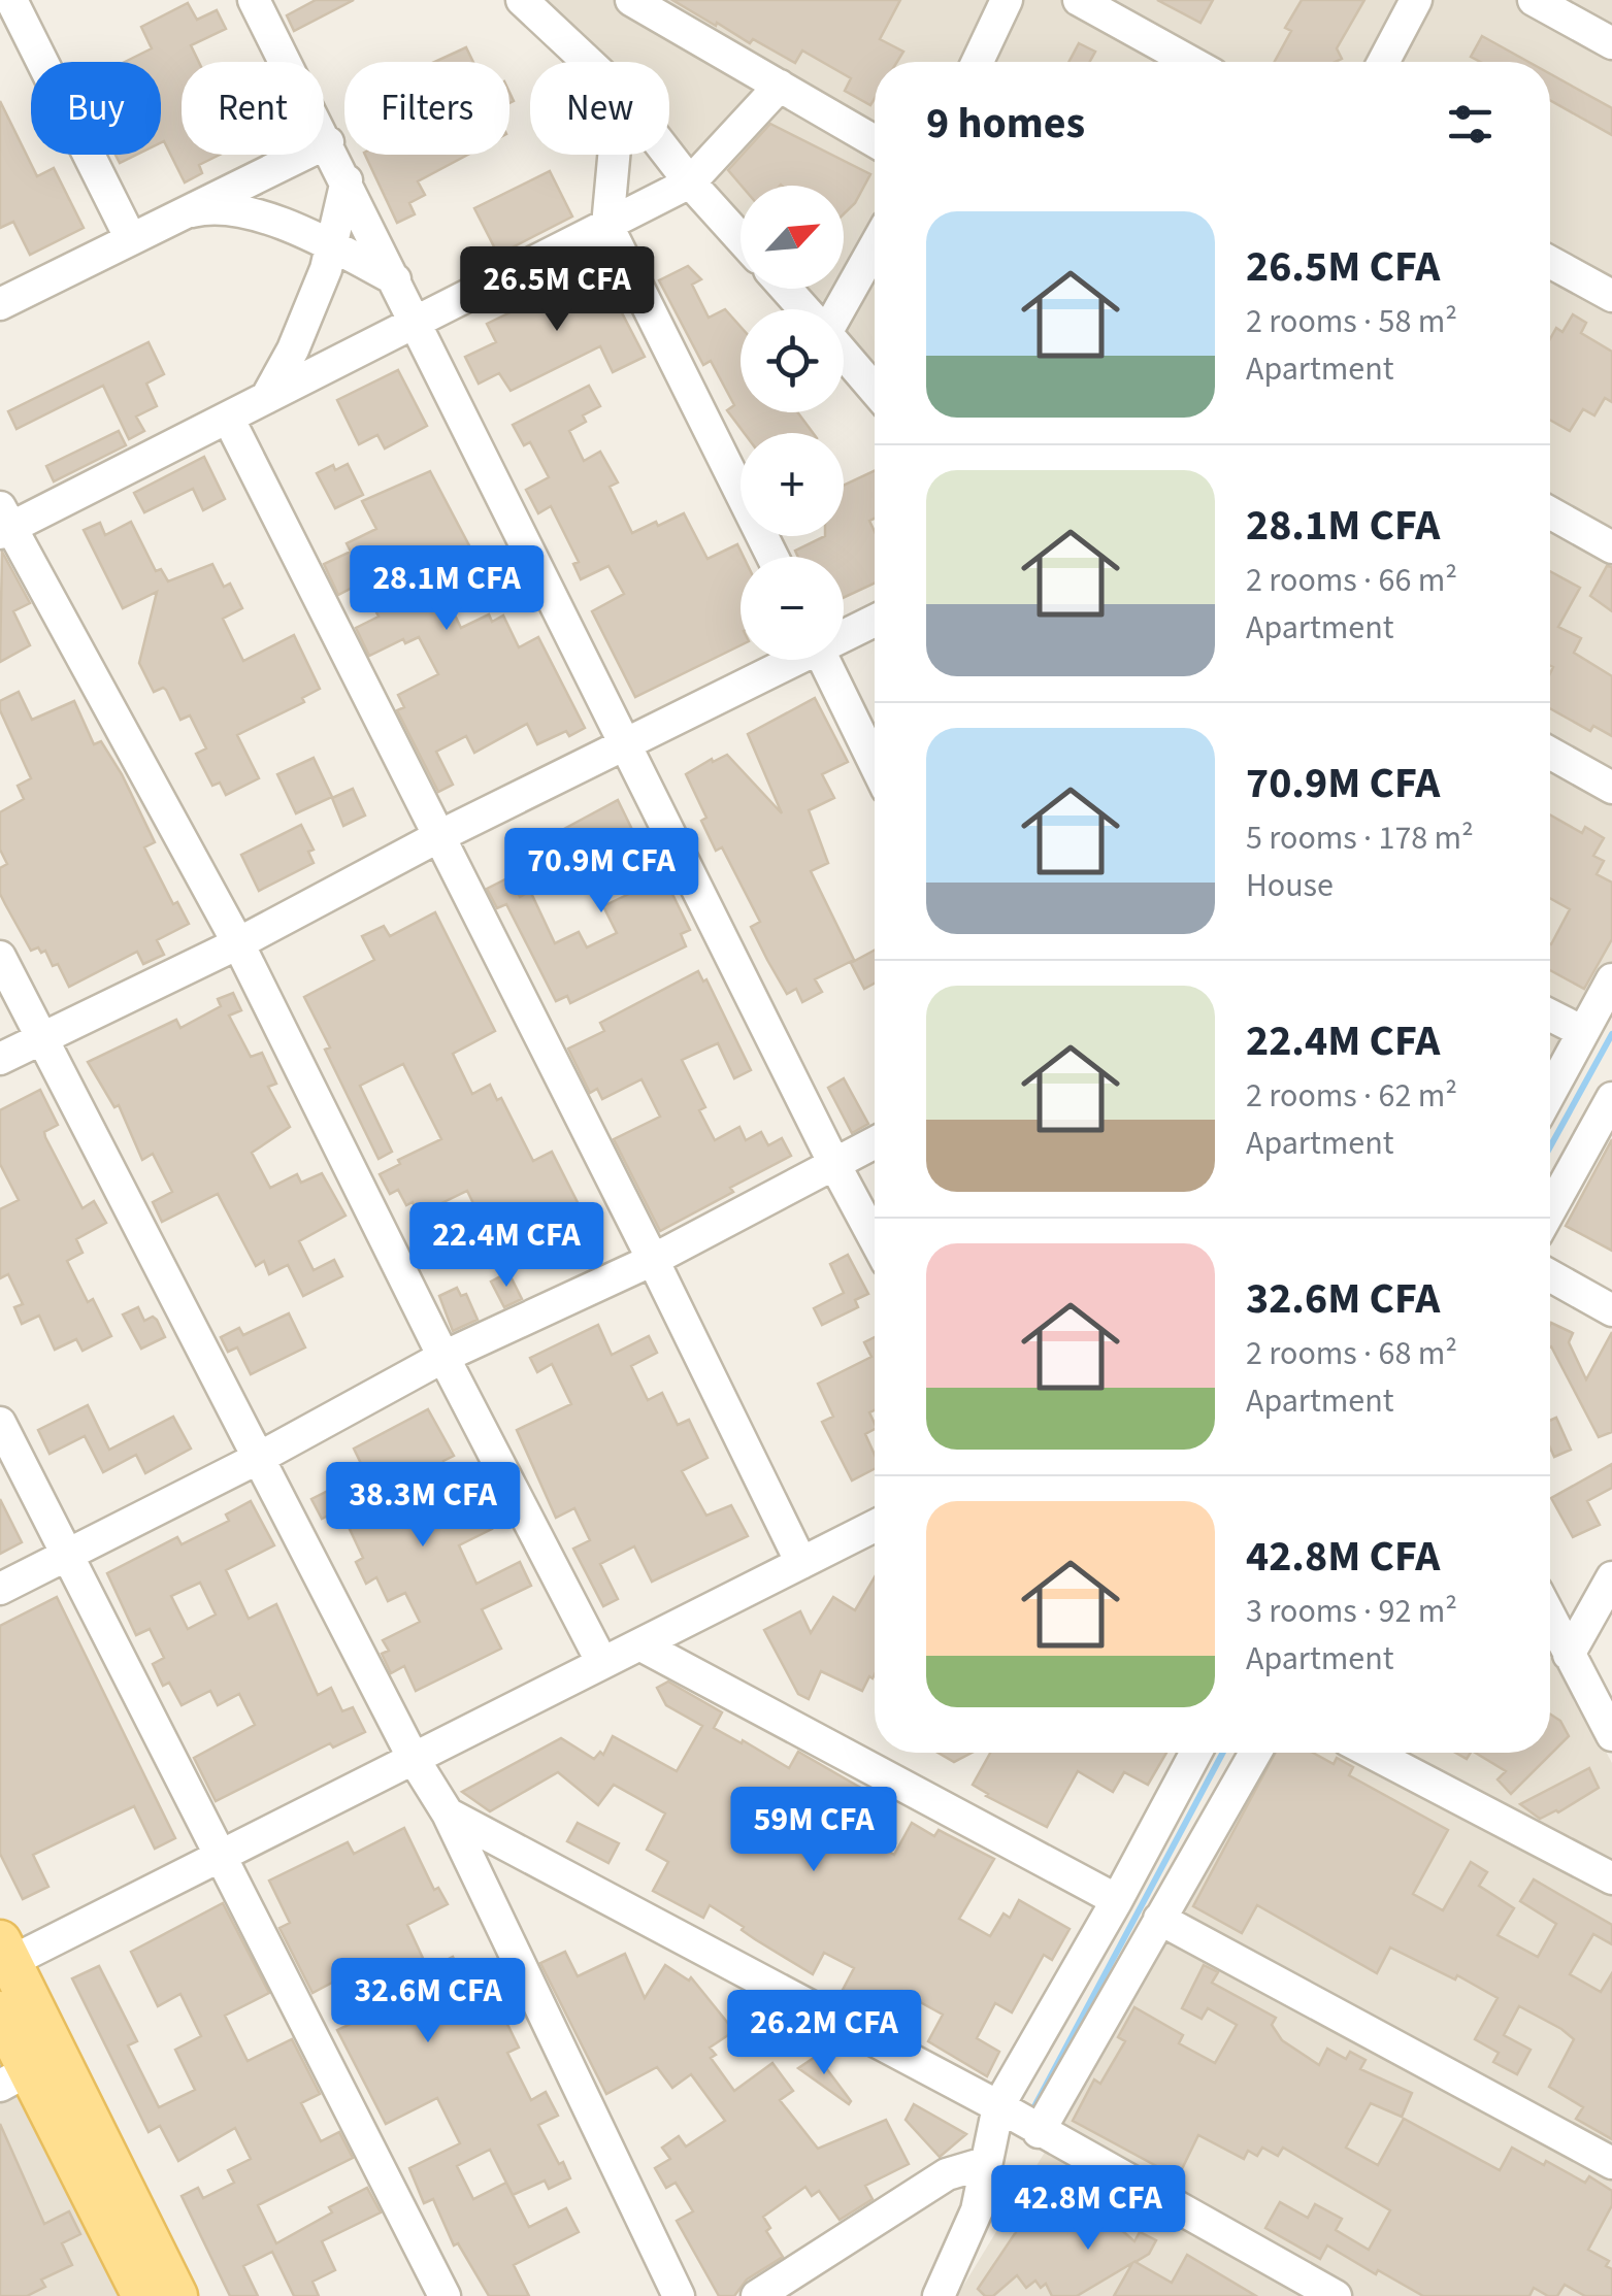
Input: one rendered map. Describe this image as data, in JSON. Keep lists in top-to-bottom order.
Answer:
{
  "north": "top right",
  "page": {
    "chip": [
      "Buy",
      "Rent",
      "Filters",
      "New"
    ],
    "heading": "9 homes",
    "map_buttons": ["+", "−"],
    "list": [
      {
        "name": "26.5M CFA",
        "note": "2 rooms · 58 m² · Apartment"
      },
      {
        "name": "28.1M CFA",
        "note": "2 rooms · 66 m² · Apartment"
      },
      {
        "name": "70.9M CFA",
        "note": "5 rooms · 178 m² · House"
      },
      {
        "name": "22.4M CFA",
        "note": "2 rooms · 62 m² · Apartment"
      },
      {
        "name": "32.6M CFA",
        "note": "2 rooms · 68 m² · Apartment"
      },
      {
        "name": "42.8M CFA",
        "note": "3 rooms · 92 m² · Apartment"
      }
    ],
    "price": [
      "26.5M CFA",
      "28.1M CFA",
      "70.9M CFA",
      "22.4M CFA",
      "38.3M CFA",
      "59M CFA",
      "32.6M CFA",
      "26.2M CFA",
      "42.8M CFA"
    ]
  }
}
